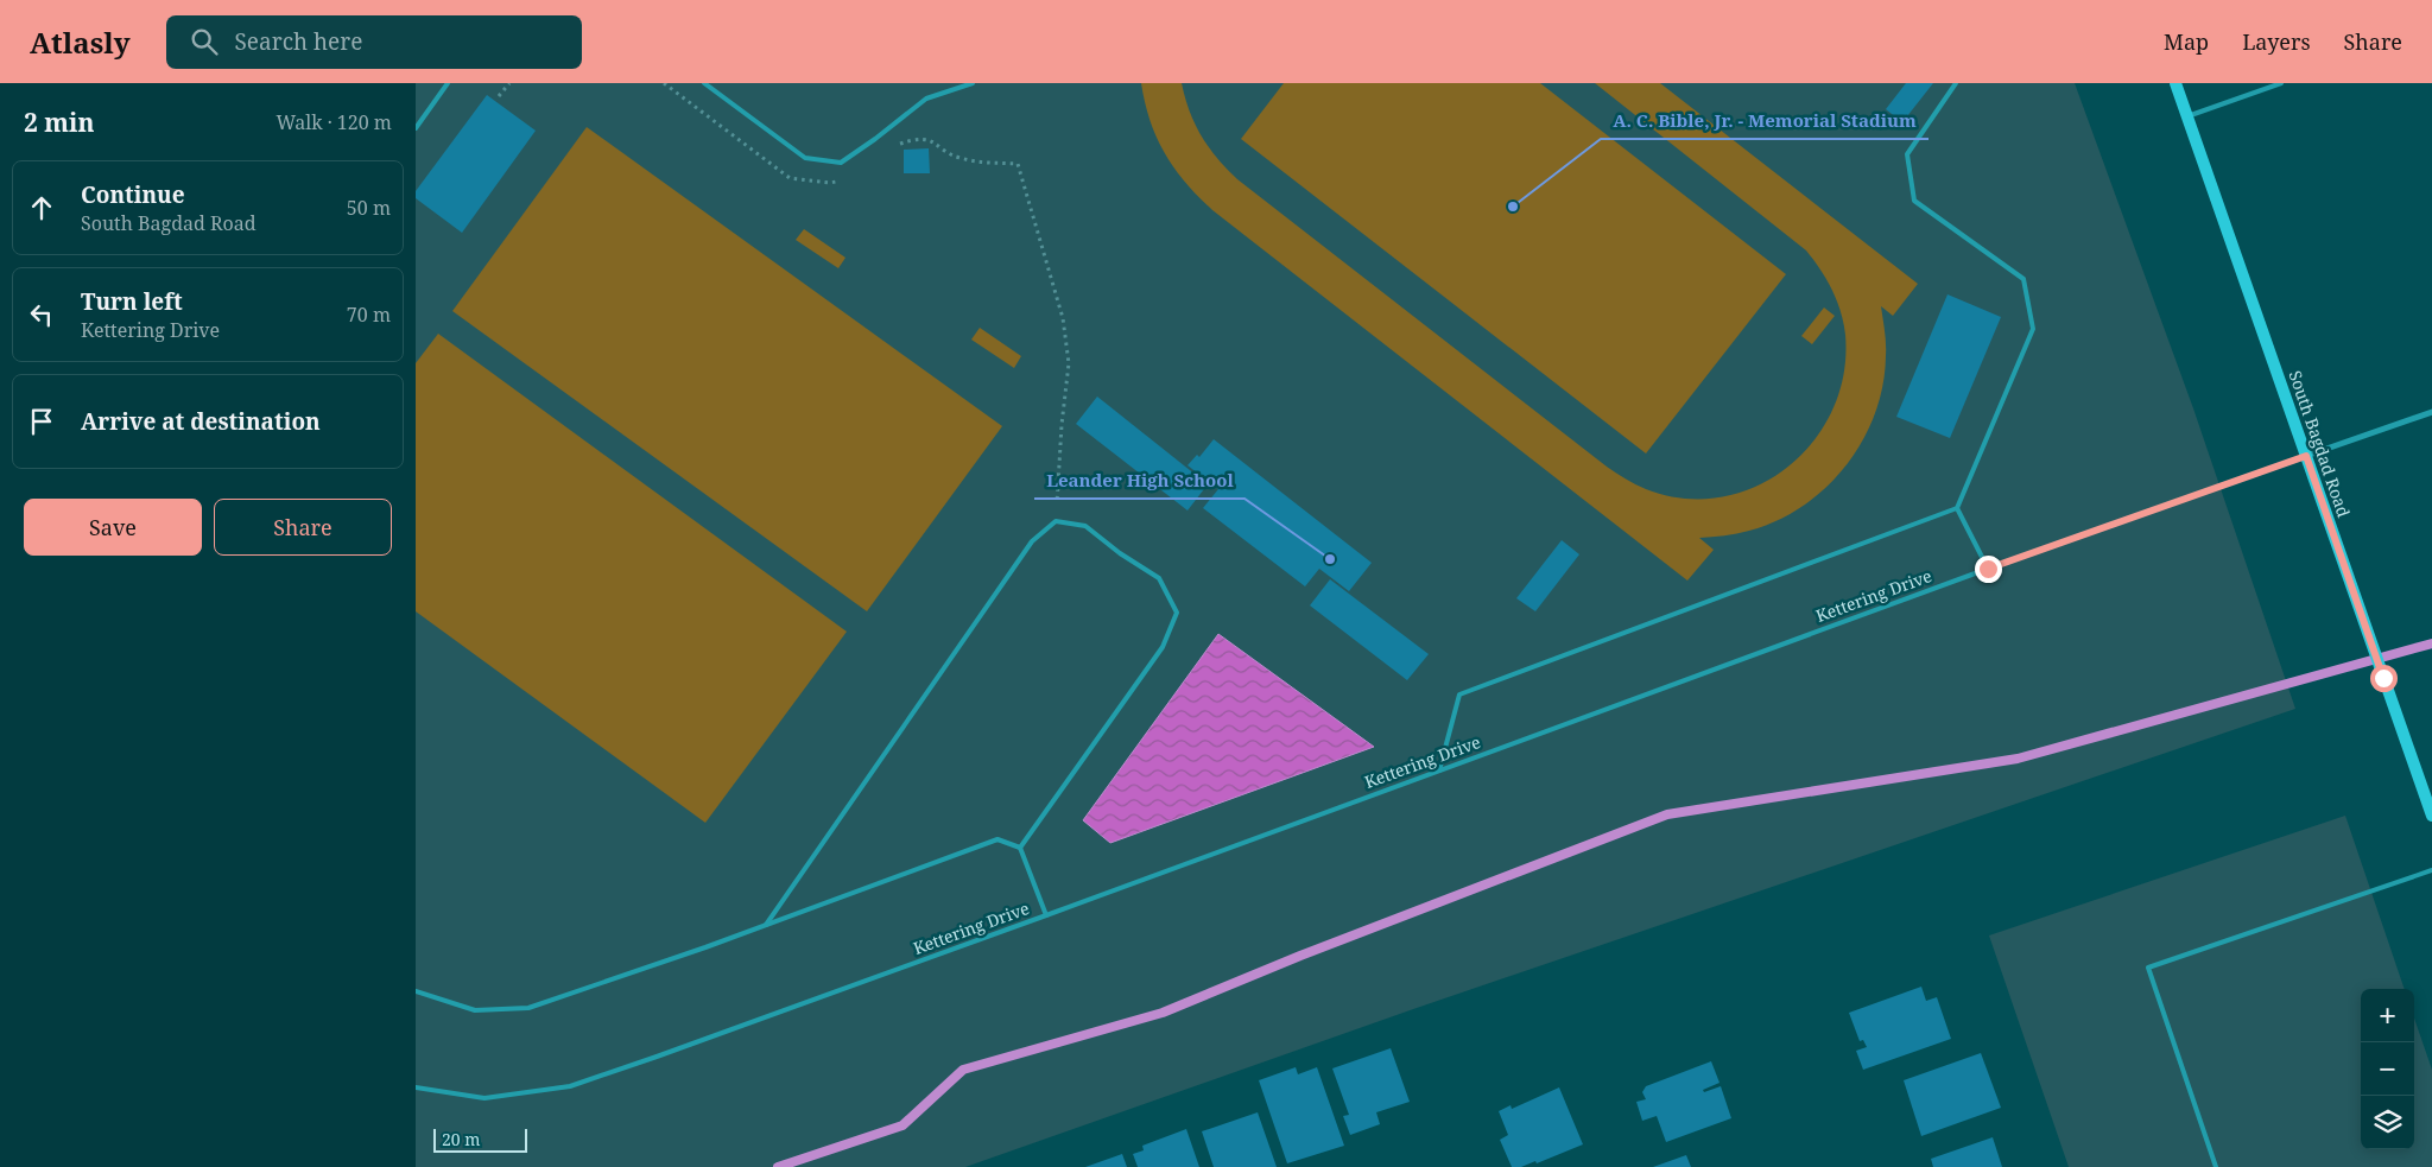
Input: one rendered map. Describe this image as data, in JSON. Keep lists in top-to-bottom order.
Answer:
{
  "streets": {
    "main road": ["South Bagdad Road"],
    "street": ["Kettering Drive"]
  },
  "crossings": [
    ["South Bagdad Road", "Kettering Drive"]
  ],
  "places": ["A. C. Bible, Jr. - Memorial Stadium", "Leander High School"],
  "scale_bar": "20 m",
  "page": {
    "header": "Atlasly",
    "search": "Search here",
    "nav": ["Map", "Layers", "Share"],
    "heading": ["2 min", "Walk · 120 m"],
    "list": [
      ["Continue", "South Bagdad Road", "50 m"],
      ["Turn left", "Kettering Drive", "70 m"],
      "Arrive at destination"
    ],
    "buttons": ["Save", "Share"],
    "map_buttons": ["+", "−"],
    "scale": "20 m"
  }
}
